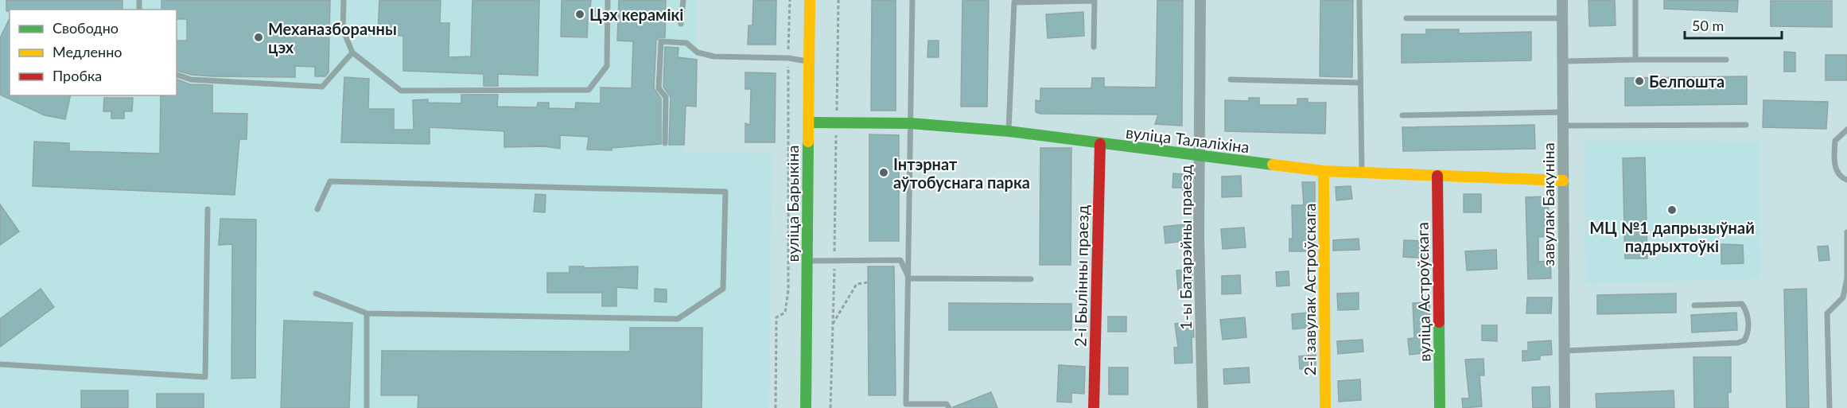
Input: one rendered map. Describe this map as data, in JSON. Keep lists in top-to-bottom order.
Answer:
{
  "streets": {
    "street": [
      "вуліца Талаліхіна",
      "вуліца Барыкіна",
      "завулак Бакуніна",
      "1-ы Батарэйны праезд",
      "2-і Былінны праезд",
      "2-і завулак Астроўскага",
      "вуліца Астроўскага"
    ]
  },
  "crossings": [
    ["вуліца Талаліхіна", "вуліца Барыкіна"],
    ["вуліца Талаліхіна", "завулак Бакуніна"],
    ["вуліца Талаліхіна", "1-ы Батарэйны праезд"],
    ["вуліца Талаліхіна", "2-і Былінны праезд"],
    ["вуліца Талаліхіна", "2-і завулак Астроўскага"],
    ["вуліца Талаліхіна", "вуліца Астроўскага"]
  ],
  "places": [
    "Цэх керамікі",
    "Механазборачны цэх",
    "Белпошта",
    "Інтэрнат аўтобуснага парка",
    "МЦ №1 дапрызыўнай падрыхтоўкі"
  ],
  "legend": ["Свободно", "Медленно", "Пробка"],
  "scale_bar": "50 m"
}
